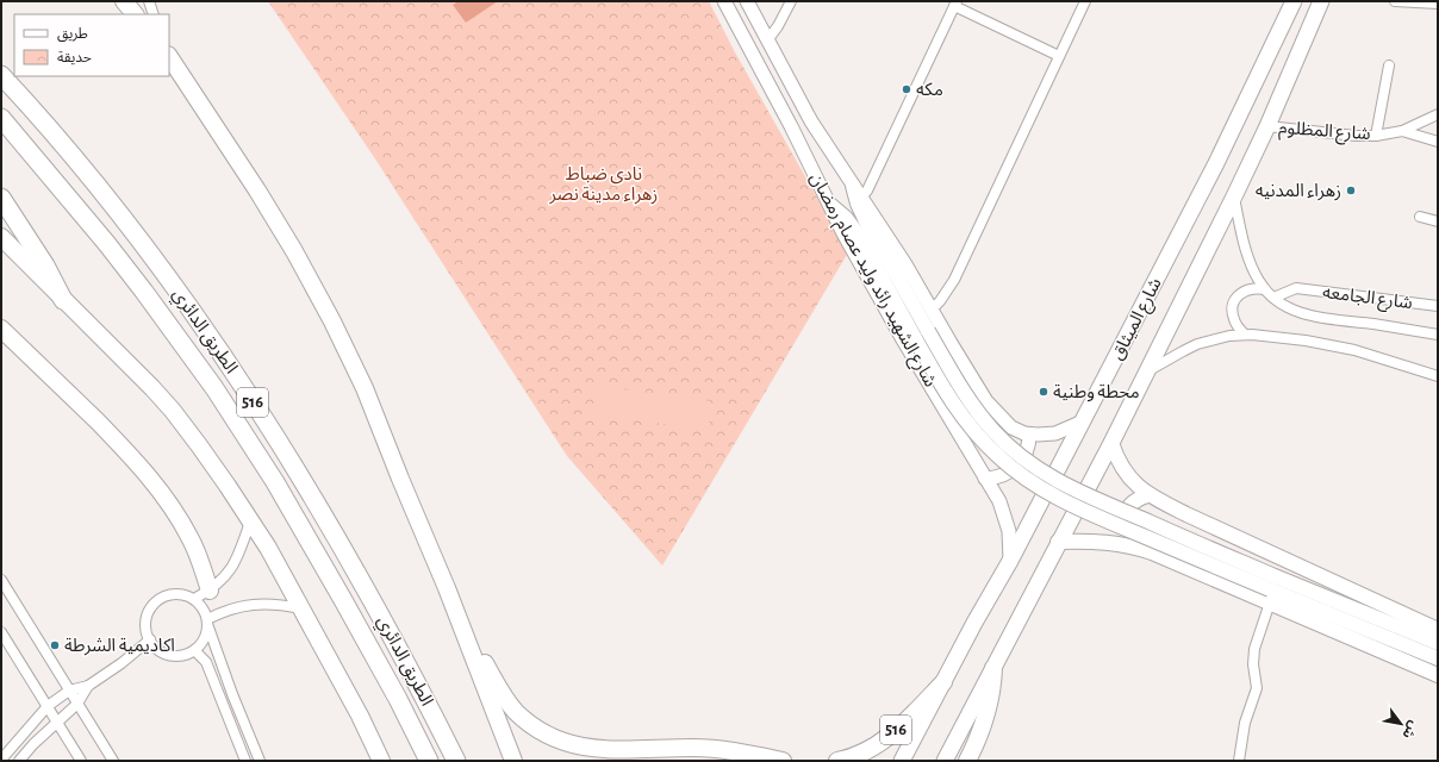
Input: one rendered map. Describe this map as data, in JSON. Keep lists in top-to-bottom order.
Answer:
{
  "streets": {
    "highway": ["الطريق الدائري", "516"],
    "main road": ["شارع الميثاق"],
    "street": ["شارع المظلوم", "شارع الشهيد رائد وليد عصام رمضان", "شارع الجامعه"]
  },
  "crossings": [
    ["شارع المظلوم", "شارع الميثاق"],
    ["شارع الشهيد رائد وليد عصام رمضان", "شارع الميثاق"],
    ["شارع الميثاق", "516"]
  ],
  "parks": ["نادى ضباط زهراء مدينة نصر"],
  "places": [
    "مكه",
    "زهراء المدنيه",
    "محطة وطنية",
    "اكاديمية الشرطة"
  ],
  "legend": ["طريق", "حديقة"],
  "north": "bottom right"
}
